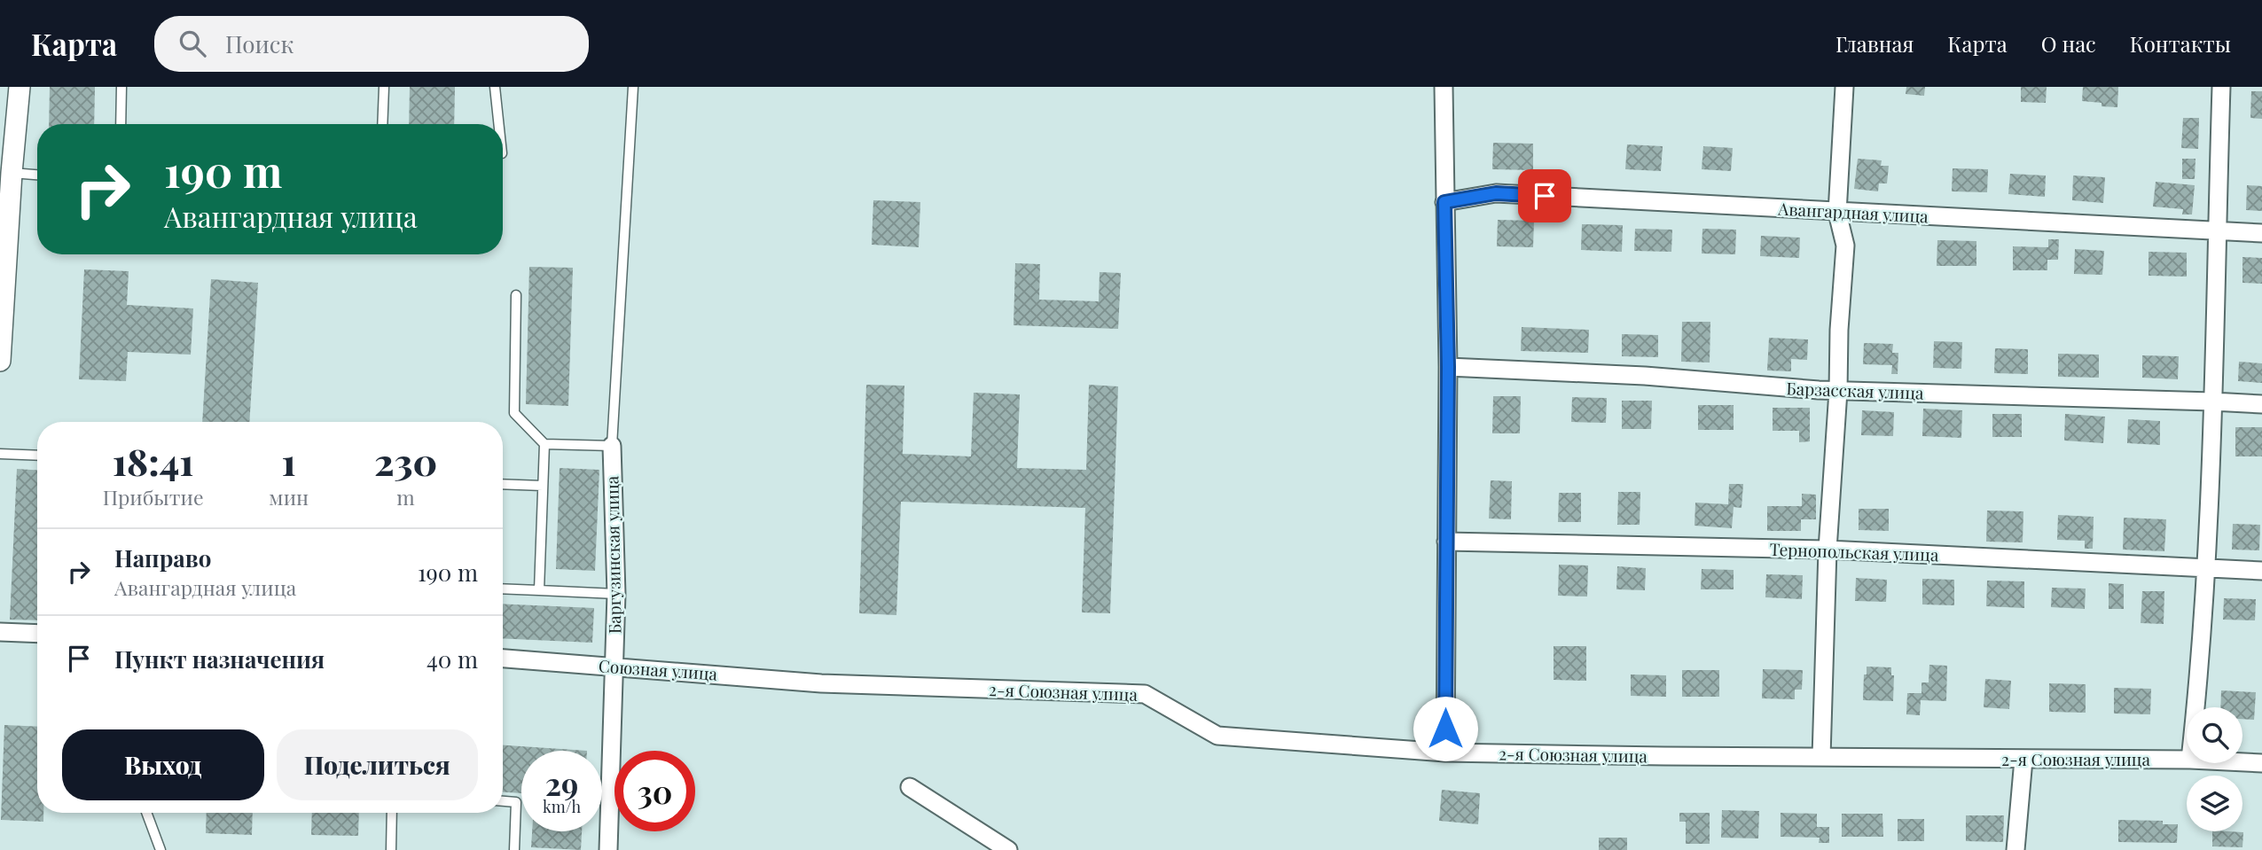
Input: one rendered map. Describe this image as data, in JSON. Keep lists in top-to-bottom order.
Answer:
{
  "streets": {
    "street": [
      "Авангардная улица",
      "Барзасская улица",
      "Тернопольская улица",
      "Баргузинская улица",
      "Союзная улица",
      "2-я Союзная улица"
    ]
  },
  "crossings": [
    ["Баргузинская улица", "Союзная улица"],
    ["Союзная улица", "2-я Союзная улица"]
  ],
  "page": {
    "header": "Карта",
    "search": "Поиск",
    "nav": [
      "Главная",
      "Карта",
      "О нас",
      "Контакты"
    ],
    "turn": ["190 m", "Авангардная улица"],
    "eta": [
      "18:41",
      "Прибытие",
      "1",
      "мин",
      "230",
      "m"
    ],
    "list": [
      {
        "name": "Направо",
        "note": "Авангардная улица",
        "value": "190 m"
      },
      {
        "name": "Пункт назначения",
        "value": "40 m"
      }
    ],
    "buttons": ["Выход", "Поделиться"],
    "speed": "29 km/h",
    "limit": "30"
  }
}
